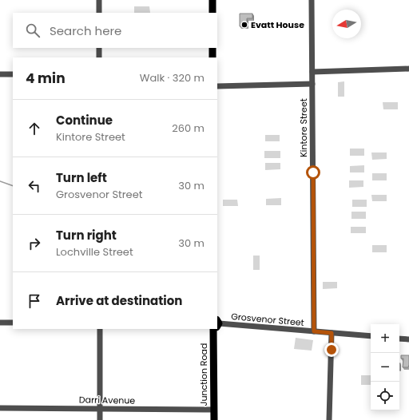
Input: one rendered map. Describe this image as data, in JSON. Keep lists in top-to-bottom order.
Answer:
{
  "streets": {
    "main road": ["Junction Road"],
    "street": ["Kintore Street", "Grosvenor Street", "Darri Avenue"]
  },
  "crossings": [
    ["Kintore Street", "Grosvenor Street"],
    ["Junction Road", "Darri Avenue"]
  ],
  "places": ["Evatt House"],
  "north": "left",
  "page": {
    "search": "Search here",
    "heading": ["4 min", "Walk · 320 m"],
    "list": [
      ["Continue", "Kintore Street", "260 m"],
      ["Turn left", "Grosvenor Street", "30 m"],
      ["Turn right", "Lochville Street", "30 m"],
      "Arrive at destination"
    ],
    "map_buttons": ["+", "−"]
  }
}
